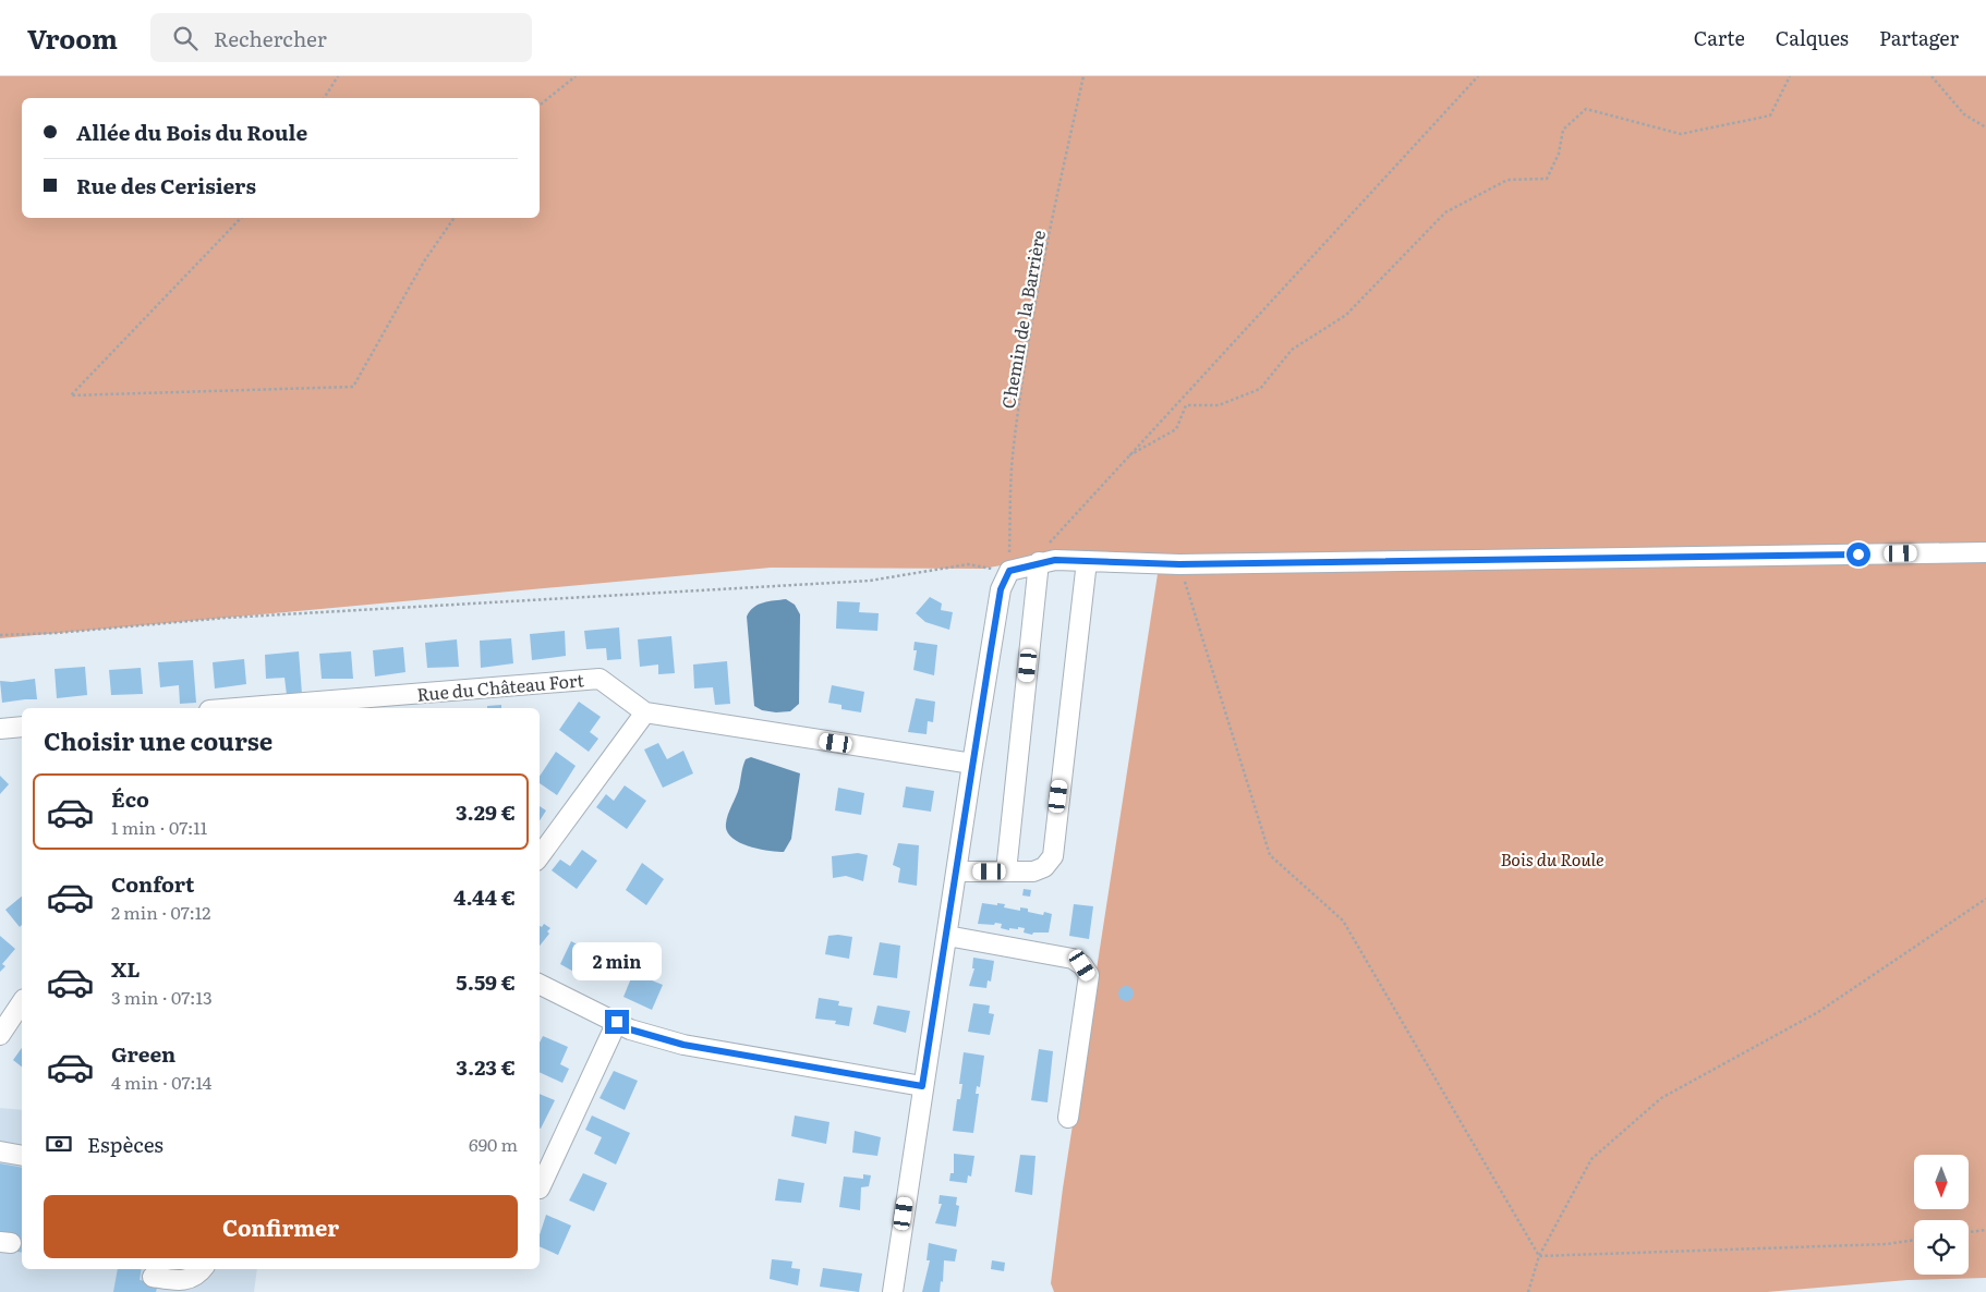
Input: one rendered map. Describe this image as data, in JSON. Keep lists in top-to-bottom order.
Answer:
{
  "streets": {
    "street": ["Rue du Château Fort"],
    "path": ["Chemin de la Barrière"]
  },
  "parks": ["Bois du Roule"],
  "north": "bottom",
  "page": {
    "header": "Vroom",
    "search": "Rechercher",
    "nav": ["Carte", "Calques", "Partager"],
    "banner": ["Allée du Bois du Roule", "Rue des Cerisiers"],
    "heading": "Choisir une course",
    "list": [
      {
        "name": "Éco",
        "note": "1 min · 07:11",
        "value": "3.29 €"
      },
      {
        "name": "Confort",
        "note": "2 min · 07:12",
        "value": "4.44 €"
      },
      {
        "name": "XL",
        "note": "3 min · 07:13",
        "value": "5.59 €"
      },
      {
        "name": "Green",
        "note": "4 min · 07:14",
        "value": "3.23 €"
      }
    ],
    "bubble": "2 min",
    "pay": ["Espèces", "690 m"],
    "buttons": "Confirmer"
  }
}
